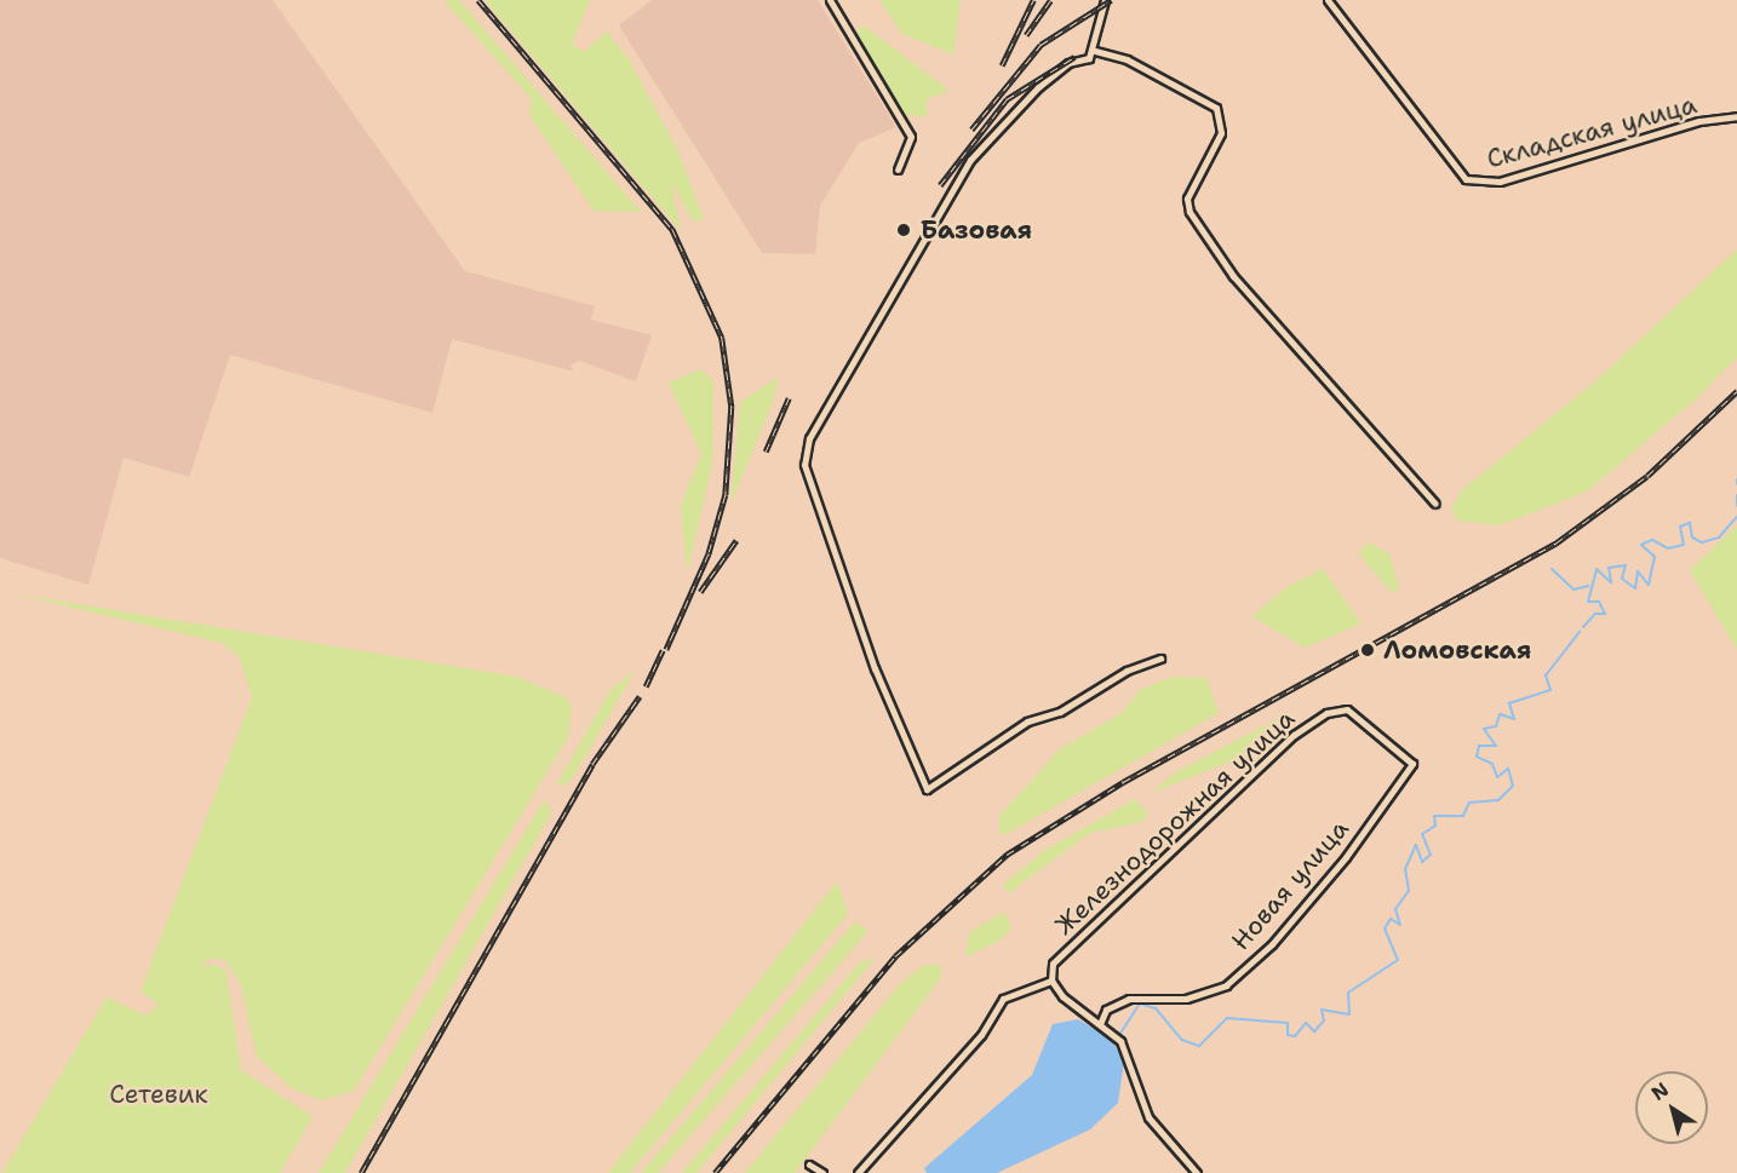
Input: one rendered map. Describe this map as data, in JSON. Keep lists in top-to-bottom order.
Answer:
{
  "streets": {
    "street": ["Складская улица", "Железнодорожная улица", "Новая улица"]
  },
  "crossings": [
    ["Железнодорожная улица", "Новая улица"]
  ],
  "parks": ["Сетевик"],
  "places": ["Базовая", "Ломовская"],
  "north": "top left"
}
